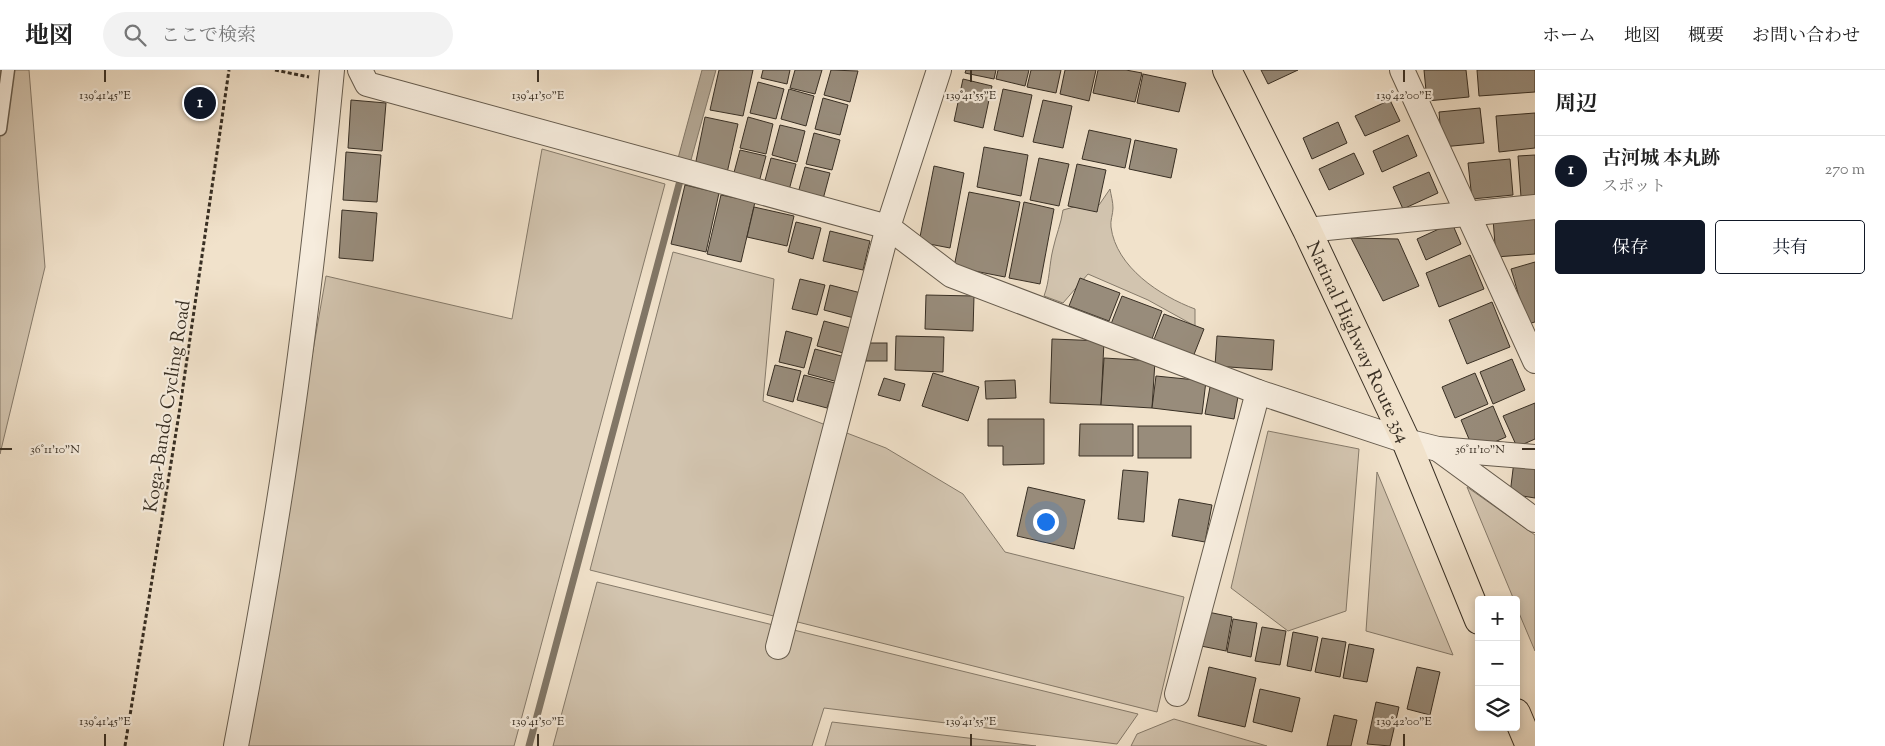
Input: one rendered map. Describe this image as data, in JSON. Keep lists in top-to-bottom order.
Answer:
{
  "streets": {
    "highway": ["Natinal Highway Route 354"],
    "path": ["Koga-Bando Cycling Road"]
  },
  "page": {
    "header": "地図",
    "search": "ここで検索",
    "nav": [
      "ホーム",
      "地図",
      "概要",
      "お問い合わせ"
    ],
    "heading": "周辺",
    "pins": "1",
    "list": [
      {
        "mark": "1",
        "name": "古河城 本丸跡",
        "note": "スポット",
        "value": "270 m"
      }
    ],
    "buttons": ["保存", "共有"],
    "map_buttons": ["+", "−"]
  },
  "coordinates": [
    "139°41'45\"E",
    "139°41'50\"E",
    "139°41'55\"E",
    "139°42'00\"E",
    "36°11'10\"N"
  ]
}
